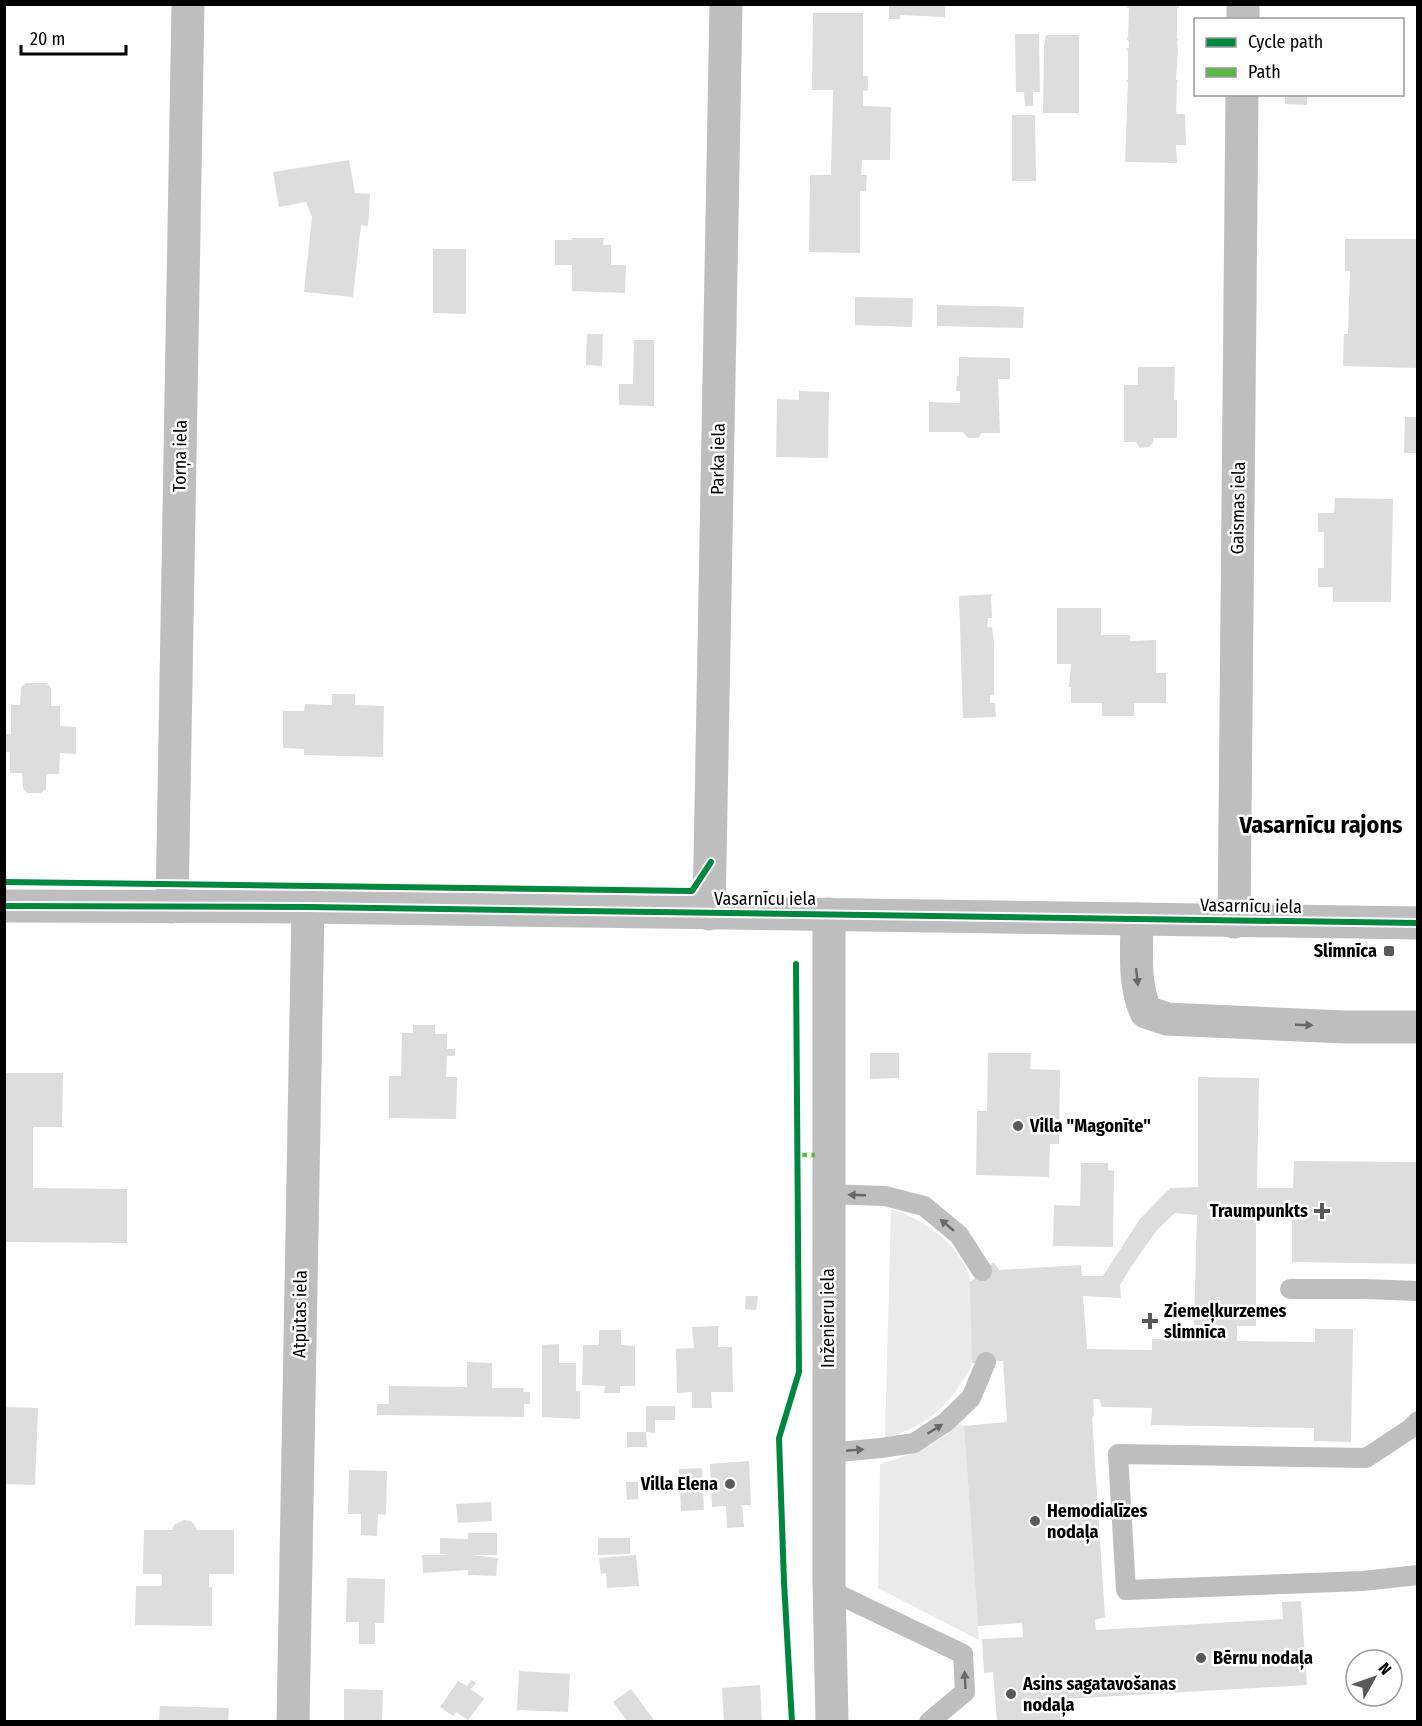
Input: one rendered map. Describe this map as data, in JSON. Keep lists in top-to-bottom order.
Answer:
{
  "streets": {
    "street": [
      "Torņa iela",
      "Parka iela",
      "Gaismas iela",
      "Vasarnīcu iela",
      "Atpūtas iela",
      "Inženieru iela"
    ]
  },
  "crossings": [
    ["Torņa iela", "Vasarnīcu iela"],
    ["Parka iela", "Vasarnīcu iela"],
    ["Gaismas iela", "Vasarnīcu iela"],
    ["Vasarnīcu iela", "Atpūtas iela"],
    ["Vasarnīcu iela", "Inženieru iela"]
  ],
  "districts": ["Vasarnīcu rajons"],
  "places": {
    "transit": ["Slimnīca"],
    "other": [
      "Villa \"Magonīte\"",
      "Villa Elena",
      "Hemodialīzes nodaļa",
      "Bērnu nodaļa",
      "Asins sagatavošanas nodaļa"
    ],
    "health": ["Traumpunkts", "Ziemeļkurzemes slimnīca"]
  },
  "legend": ["Cycle path", "Path"],
  "scale_bar": "20 m",
  "north": "top right"
}
